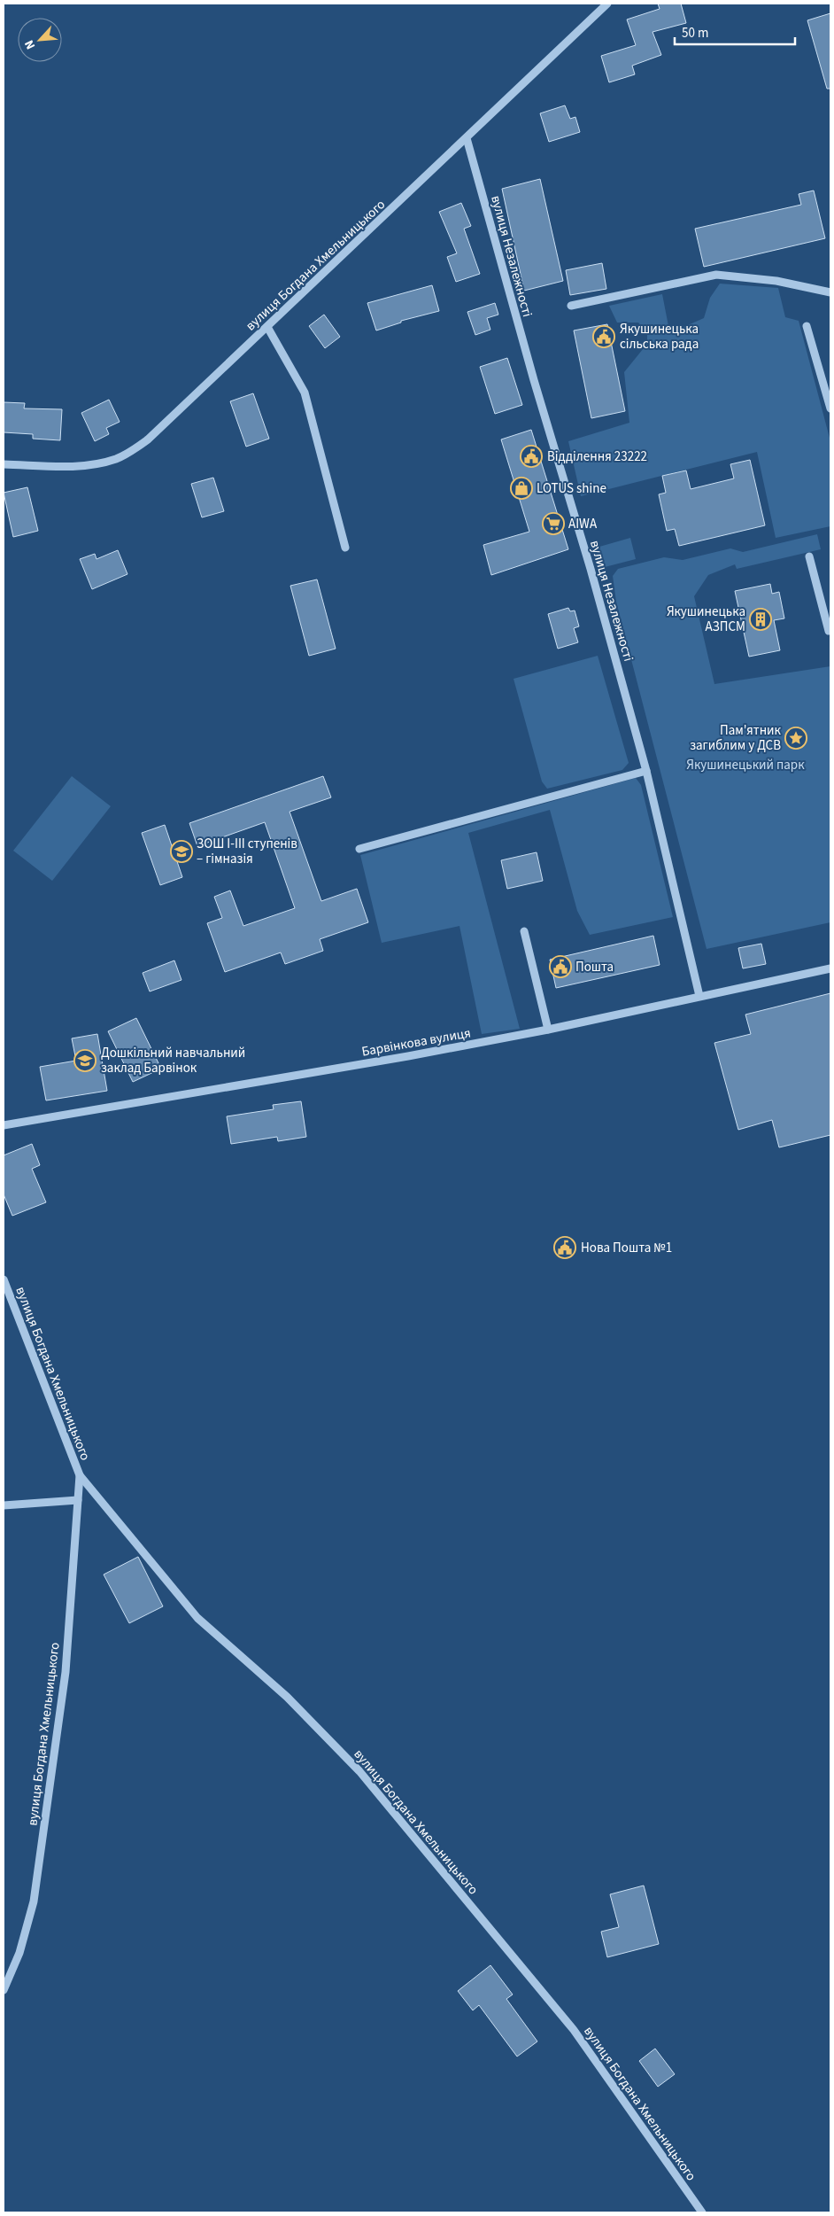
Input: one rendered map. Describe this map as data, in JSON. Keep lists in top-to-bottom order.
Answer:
{
  "streets": {
    "street": ["вулиця Незалежності", "вулиця Богдана Хмельницького", "Барвінкова вулиця"]
  },
  "crossings": [
    ["вулиця Незалежності", "вулиця Богдана Хмельницького"],
    ["вулиця Незалежності", "Барвінкова вулиця"]
  ],
  "parks": ["Якушинецький парк"],
  "places": {
    "public building": [
      "Якушинецька сільська рада",
      "Відділення 23222",
      "Пошта",
      "Нова Пошта №1"
    ],
    "shop": ["LOTUS shine"],
    "supermarket": ["AIWA"],
    "building": ["Якушинецька АЗПСМ"],
    "place": ["Пам'ятник загиблим у ДСВ"],
    "school or university": ["ЗОШ І-ІІІ ступенів – гімназія", "Дошкільний навчальний заклад Барвінок"]
  },
  "scale_bar": "50 m",
  "north": "bottom left"
}
